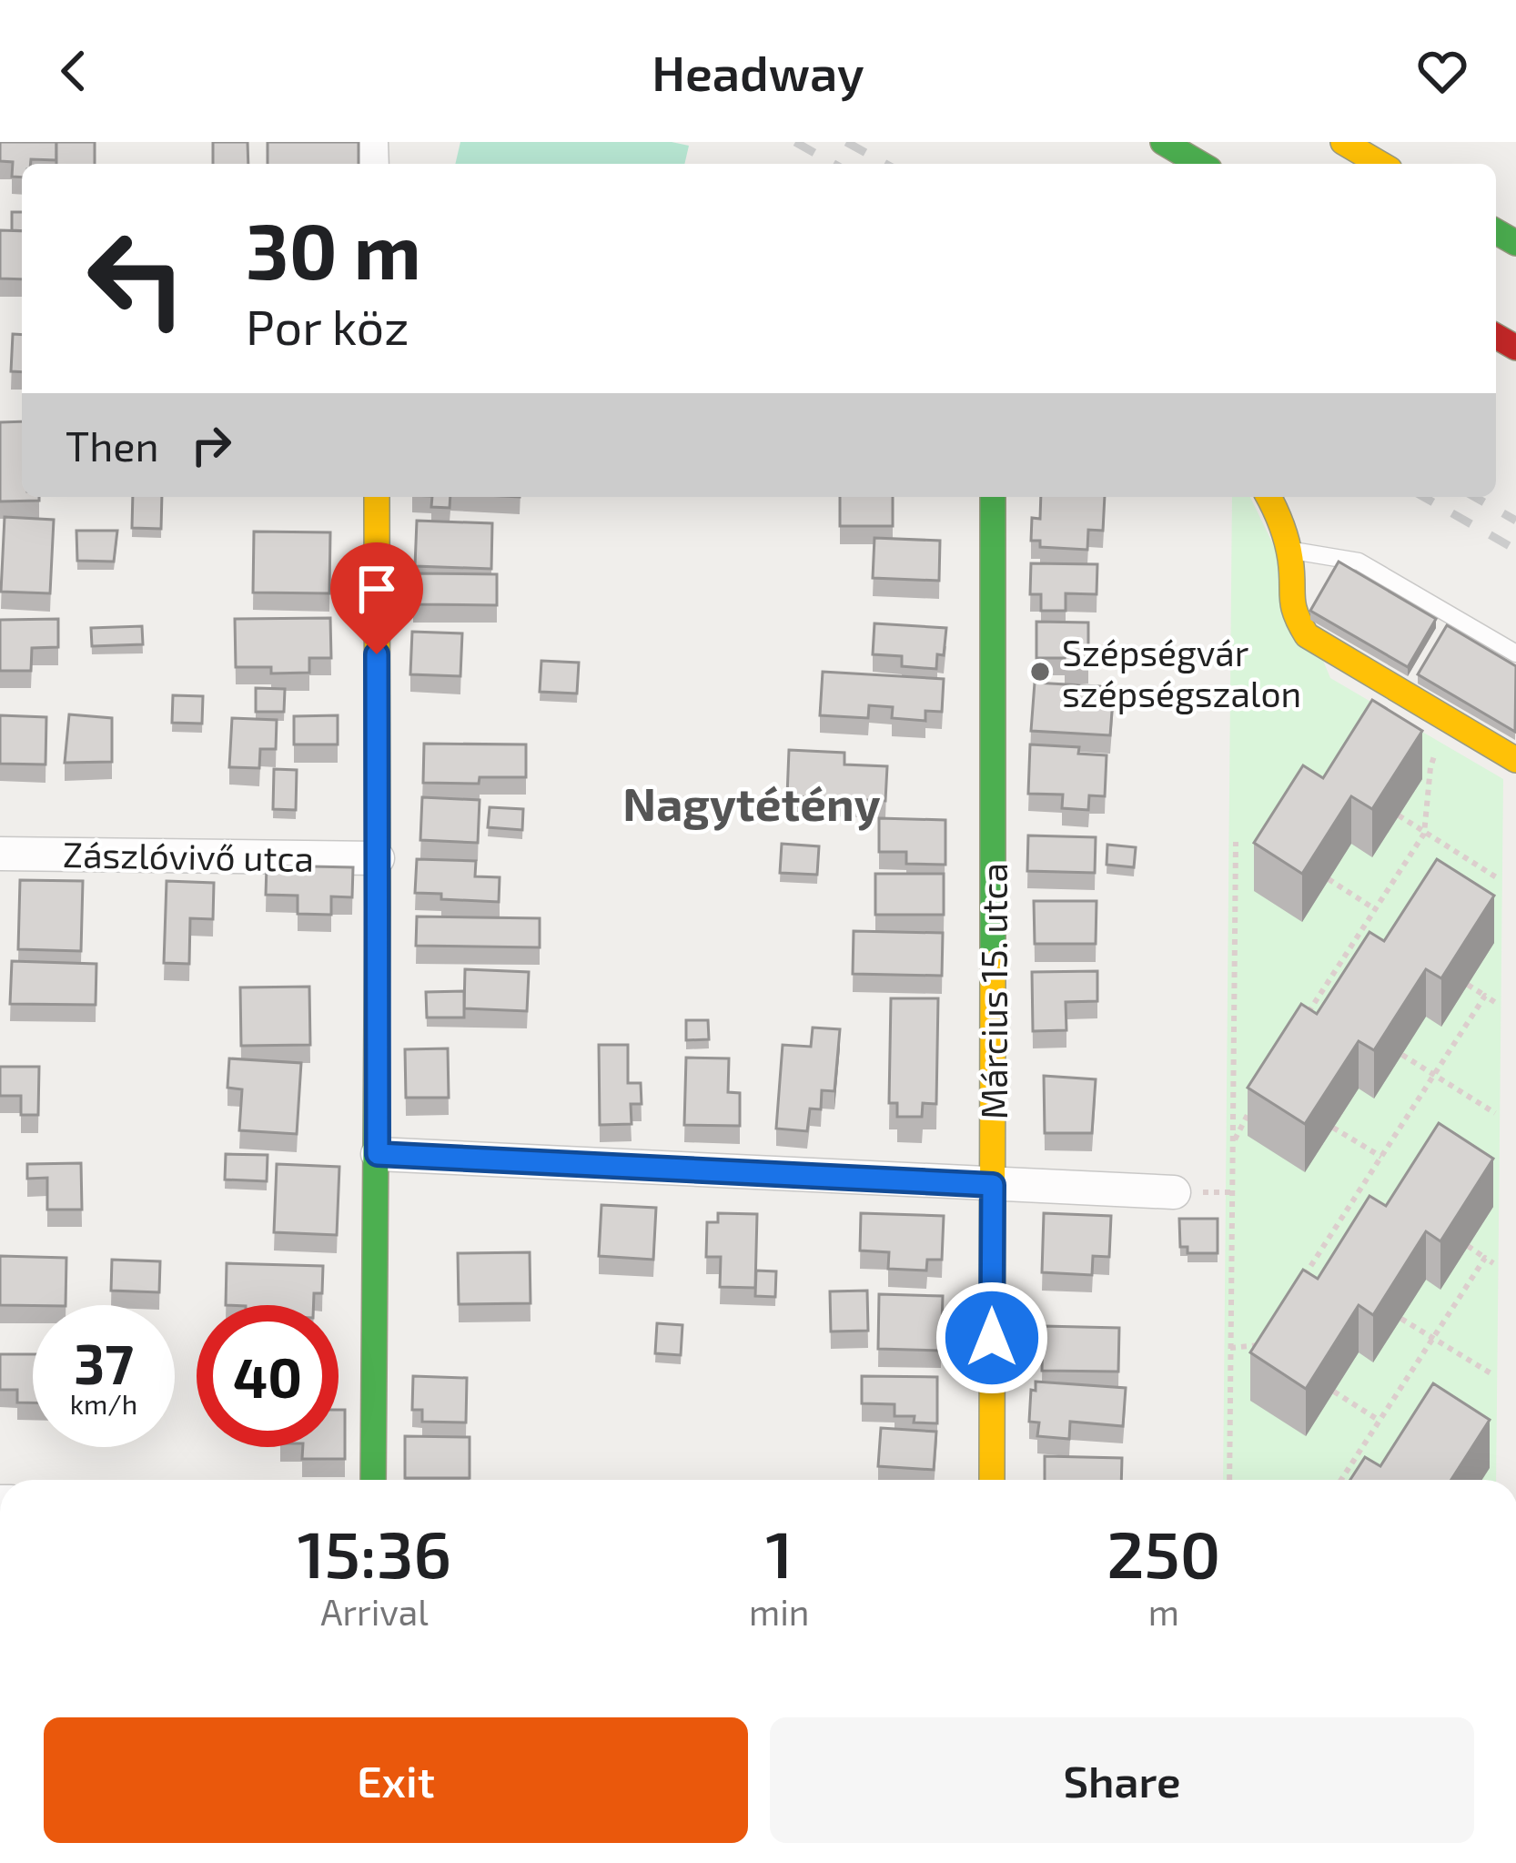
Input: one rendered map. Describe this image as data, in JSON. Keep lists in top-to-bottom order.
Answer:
{
  "streets": {
    "main road": ["Március 15. utca"],
    "street": ["Zászlóvivő utca"]
  },
  "districts": ["Nagytétény"],
  "places": ["Szépségvár szépségszalon"],
  "page": {
    "header": "Headway",
    "turn": ["30 m", "Por köz"],
    "then": "Then",
    "speed": "37 km/h",
    "limit": "40",
    "eta": [
      "15:36",
      "Arrival",
      "1",
      "min",
      "250",
      "m"
    ],
    "buttons": ["Exit", "Share"]
  }
}
